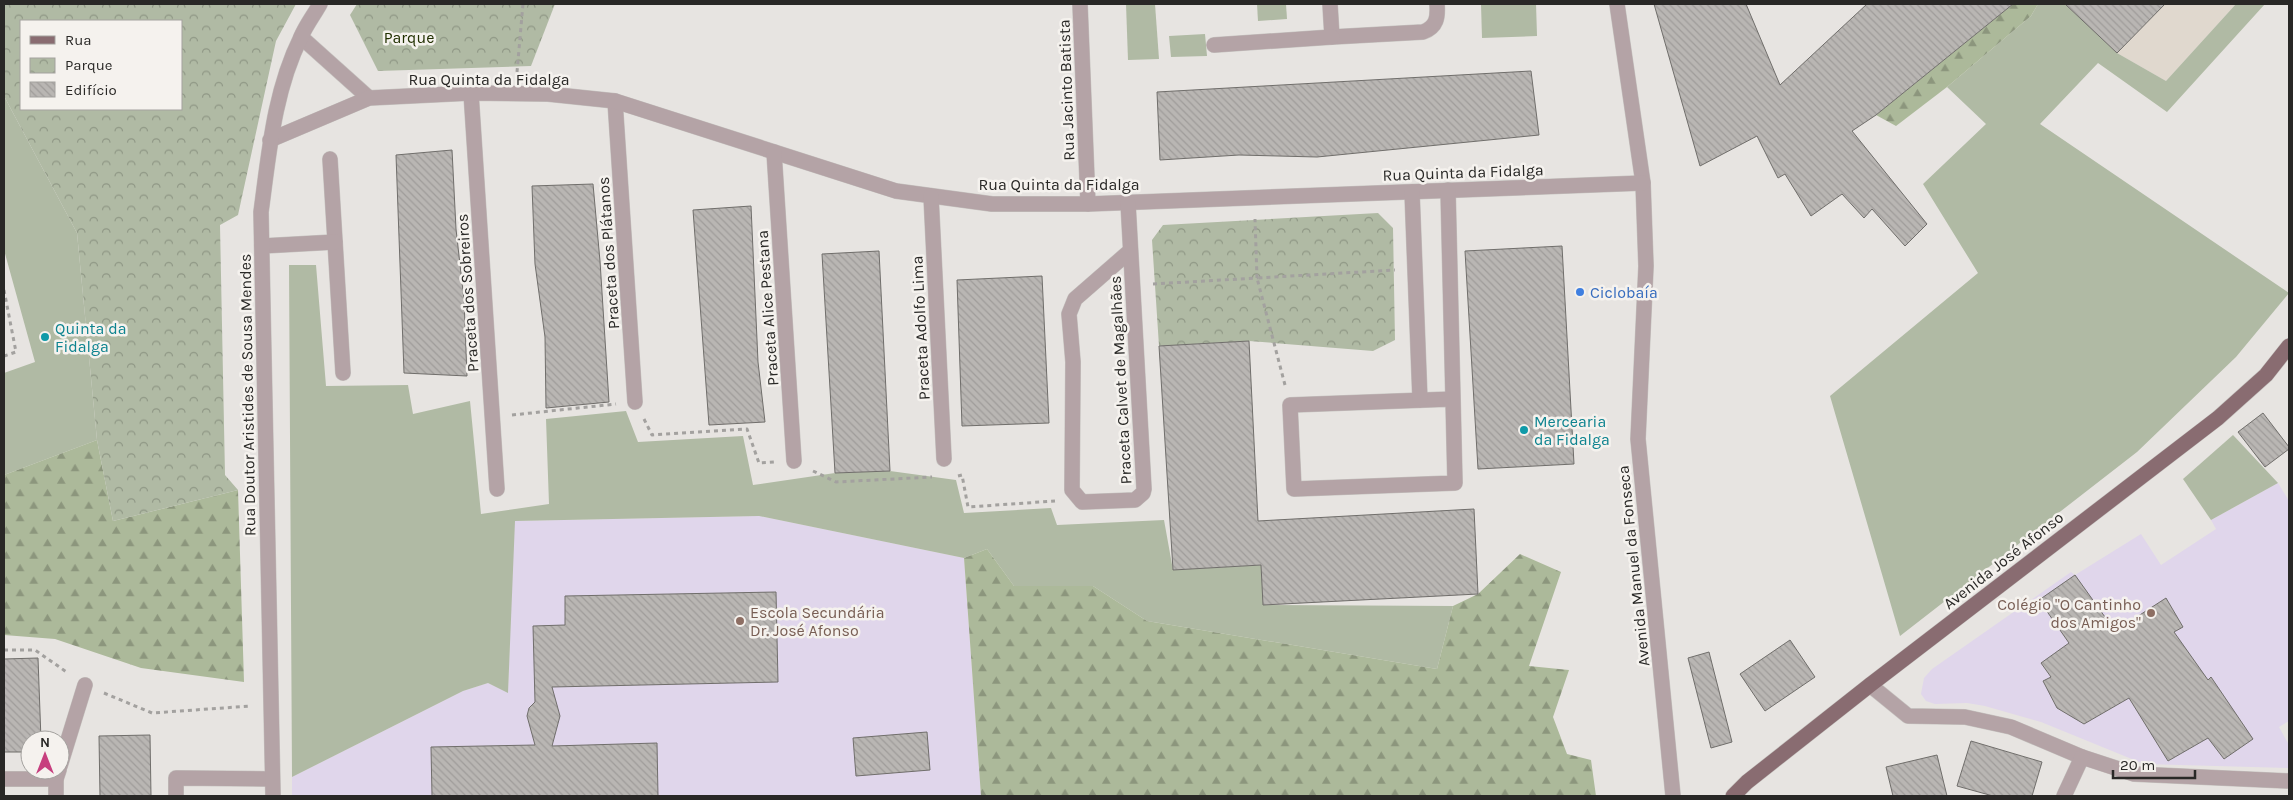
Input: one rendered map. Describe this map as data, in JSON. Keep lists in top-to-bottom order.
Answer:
{
  "streets": {
    "main road": ["Avenida José Afonso"],
    "street": [
      "Rua Quinta da Fidalga",
      "Rua Jacinto Batista",
      "Praceta dos Plátanos",
      "Praceta dos Sobreiros",
      "Praceta Alice Pestana",
      "Praceta Adolfo Lima",
      "Praceta Calvet de Magalhães",
      "Rua Doutor Aristides de Sousa Mendes",
      "Avenida Manuel da Fonseca"
    ]
  },
  "crossings": [
    ["Rua Quinta da Fidalga", "Rua Jacinto Batista"],
    ["Rua Quinta da Fidalga", "Praceta dos Plátanos"],
    ["Rua Quinta da Fidalga", "Praceta dos Sobreiros"],
    ["Rua Quinta da Fidalga", "Praceta Alice Pestana"],
    ["Rua Quinta da Fidalga", "Praceta Adolfo Lima"],
    ["Rua Quinta da Fidalga", "Praceta Calvet de Magalhães"],
    ["Rua Quinta da Fidalga", "Rua Doutor Aristides de Sousa Mendes"],
    ["Rua Quinta da Fidalga", "Avenida Manuel da Fonseca"]
  ],
  "parks": ["Parque"],
  "places": [
    "Ciclobaía",
    "Quinta da Fidalga",
    "Mercearia da Fidalga",
    "Colégio \"O Cantinho dos Amigos\"",
    "Escola Secundária Dr. José Afonso"
  ],
  "legend": ["Rua", "Parque", "Edifício"],
  "scale_bar": "20 m",
  "north": "top"
}
